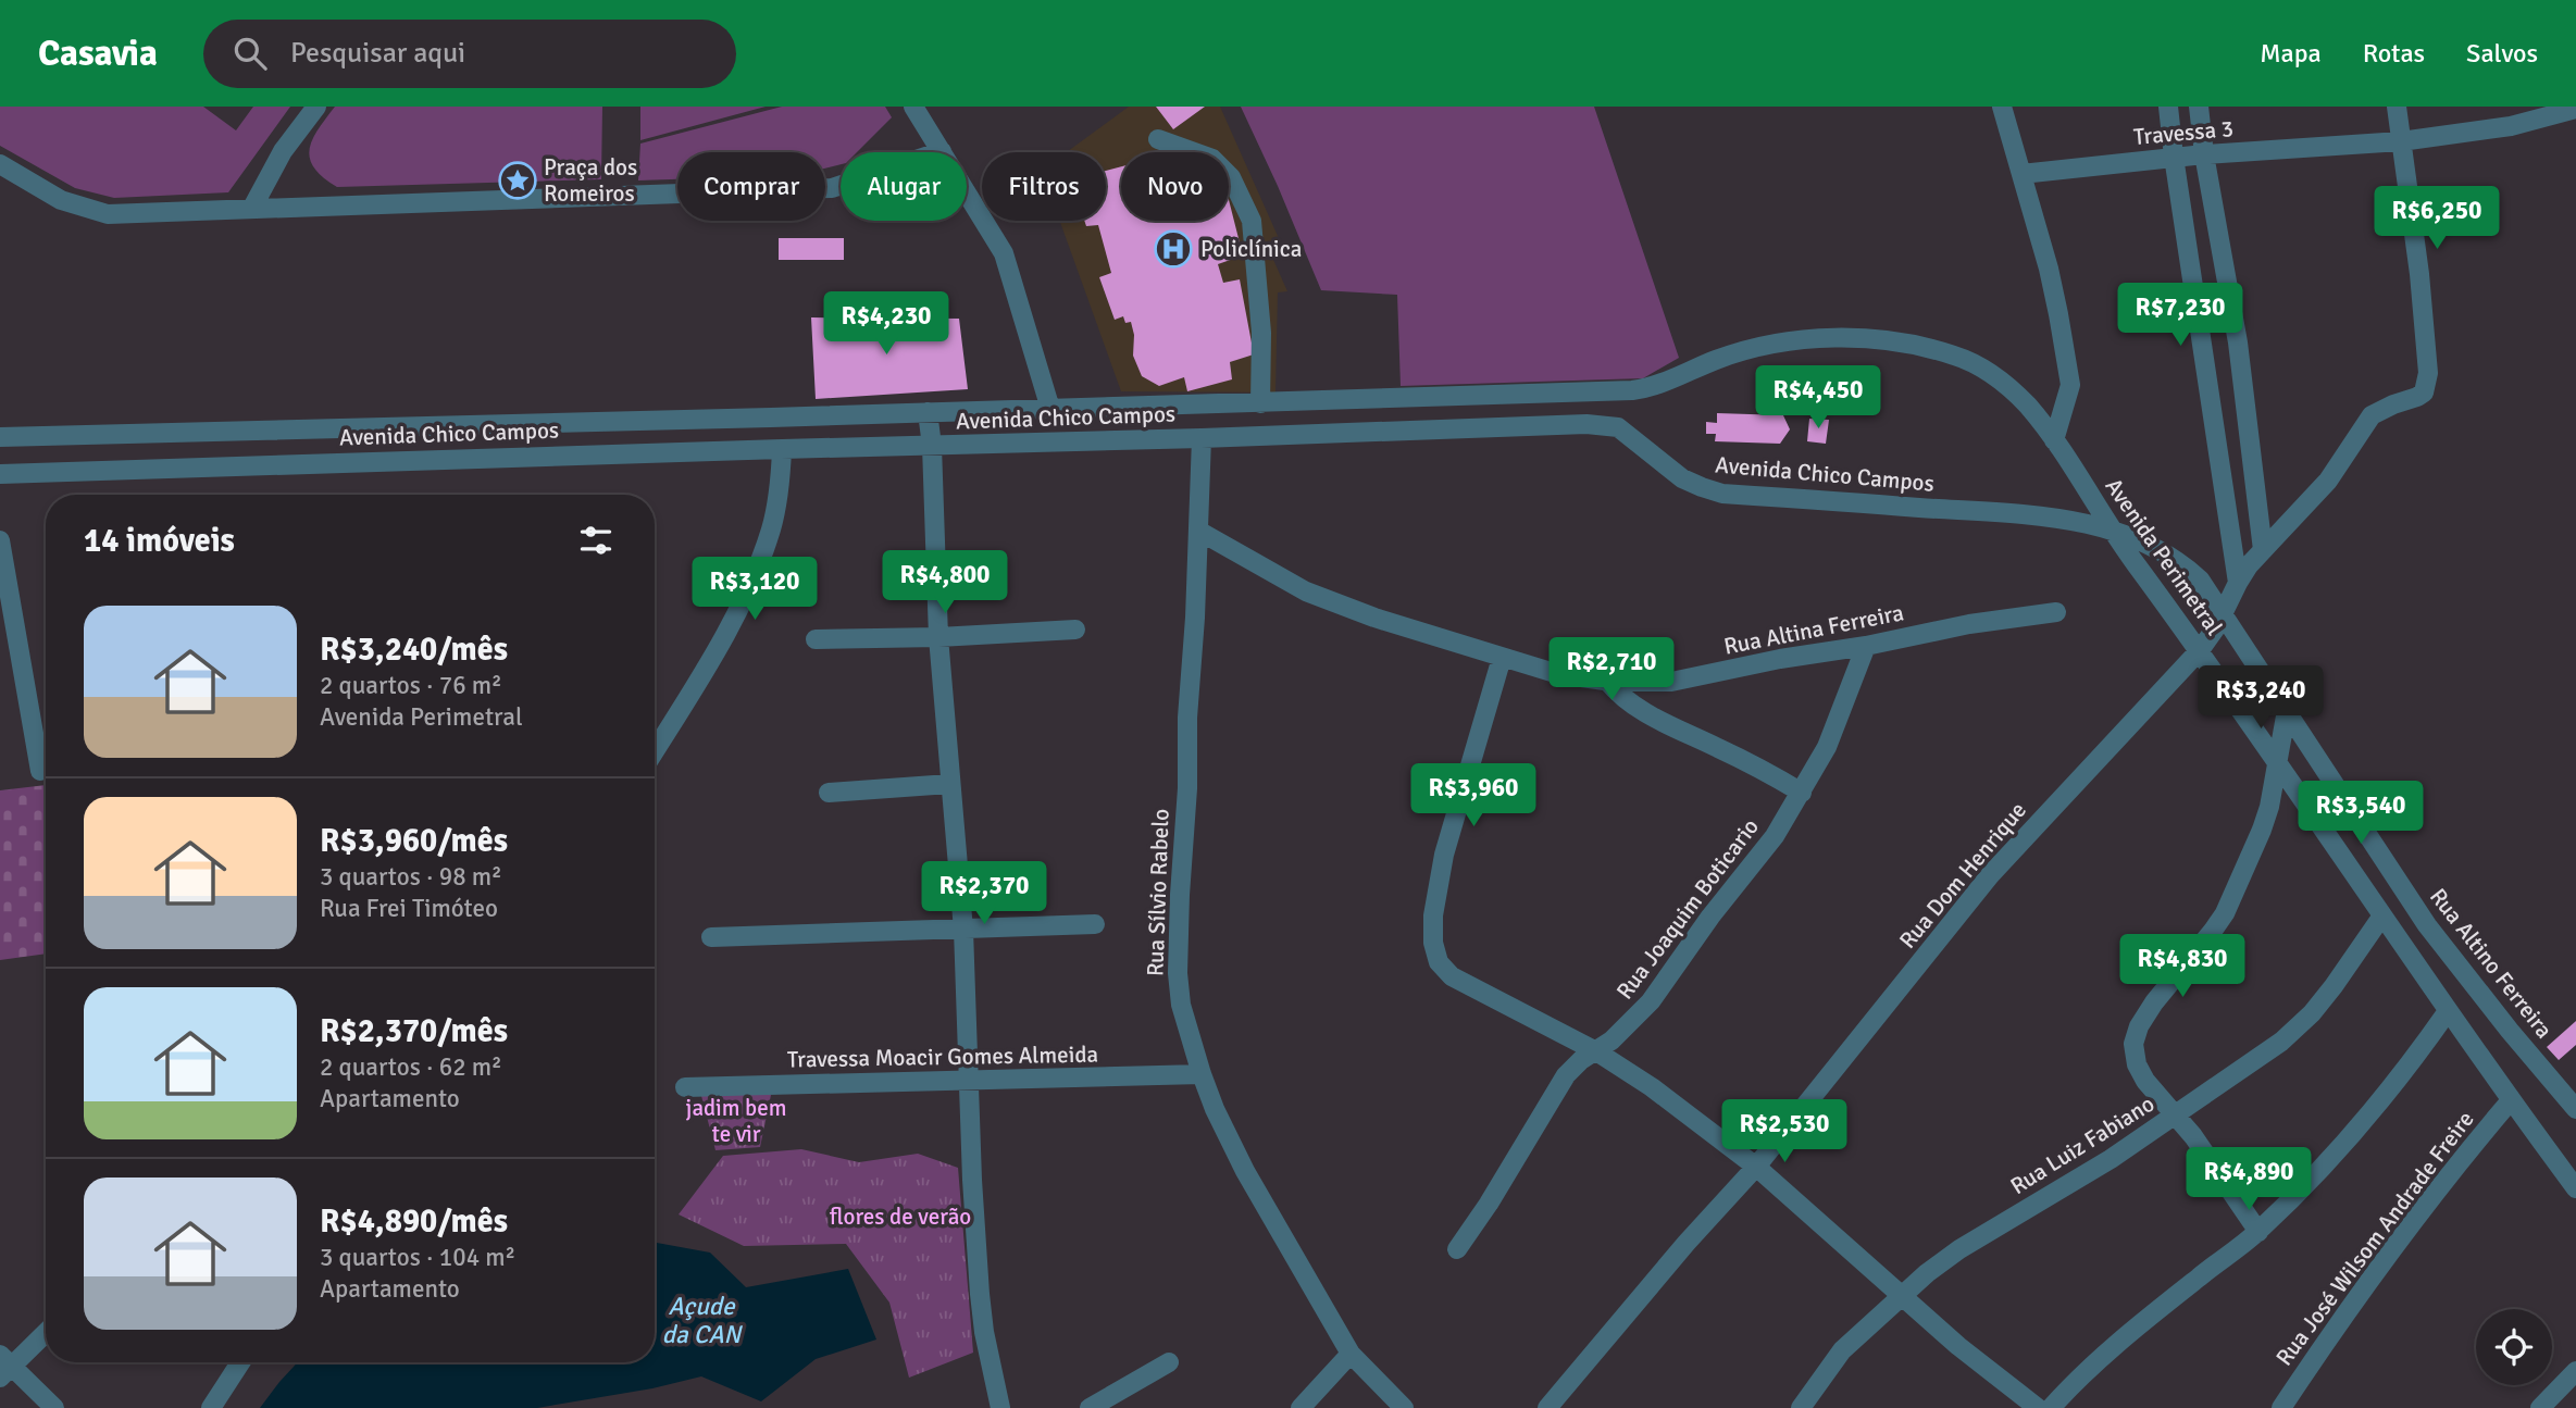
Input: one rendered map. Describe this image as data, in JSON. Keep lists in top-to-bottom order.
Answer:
{
  "streets": {
    "street": [
      "Travessa 3",
      "Avenida Chico Campos",
      "Avenida Perimetral",
      "Rua Altina Ferreira",
      "Rua Dom Henrique",
      "Rua Sílvio Rabelo",
      "Rua Joaquim Boticario",
      "Rua Altino Ferreira",
      "Travessa Moacir Gomes Almeida",
      "Rua Luiz Fabiano",
      "Rua José Wilsom Andrade Freire"
    ]
  },
  "crossings": [
    ["Travessa 3", "Rua Dom Henrique"],
    ["Avenida Chico Campos", "Avenida Perimetral"],
    ["Avenida Chico Campos", "Rua Dom Henrique"],
    ["Avenida Chico Campos", "Rua Sílvio Rabelo"],
    ["Avenida Chico Campos", "Rua Altino Ferreira"],
    ["Avenida Perimetral", "Rua Dom Henrique"],
    ["Avenida Perimetral", "Rua Luiz Fabiano"],
    ["Avenida Perimetral", "Rua José Wilsom Andrade Freire"],
    ["Rua Altina Ferreira", "Rua Sílvio Rabelo"],
    ["Rua Altina Ferreira", "Rua Joaquim Boticario"],
    ["Rua Dom Henrique", "Rua Altino Ferreira"],
    ["Rua Sílvio Rabelo", "Travessa Moacir Gomes Almeida"]
  ],
  "water": ["Açude da CAN"],
  "parks": ["jadim bem te vir", "flores de verão"],
  "places": {
    "place": ["Praça dos Romeiros"],
    "hospital": ["Policlínica"]
  },
  "page": {
    "header": "Casavia",
    "search": "Pesquisar aqui",
    "nav": ["Mapa", "Rotas", "Salvos"],
    "chip": [
      "Comprar",
      "Alugar",
      "Filtros",
      "Novo"
    ],
    "price": [
      "R$6,250",
      "R$7,230",
      "R$4,230",
      "R$4,450",
      "R$4,800",
      "R$3,120",
      "R$2,710",
      "R$3,240",
      "R$3,960",
      "R$3,540",
      "R$2,370",
      "R$4,830",
      "R$2,530",
      "R$4,890"
    ],
    "heading": "14 imóveis",
    "list": [
      {
        "name": "R$3,240/mês",
        "note": "2 quartos · 76 m² · Avenida Perimetral"
      },
      {
        "name": "R$3,960/mês",
        "note": "3 quartos · 98 m² · Rua Frei Timóteo"
      },
      {
        "name": "R$2,370/mês",
        "note": "2 quartos · 62 m² · Apartamento"
      },
      {
        "name": "R$4,890/mês",
        "note": "3 quartos · 104 m² · Apartamento"
      }
    ]
  }
}
